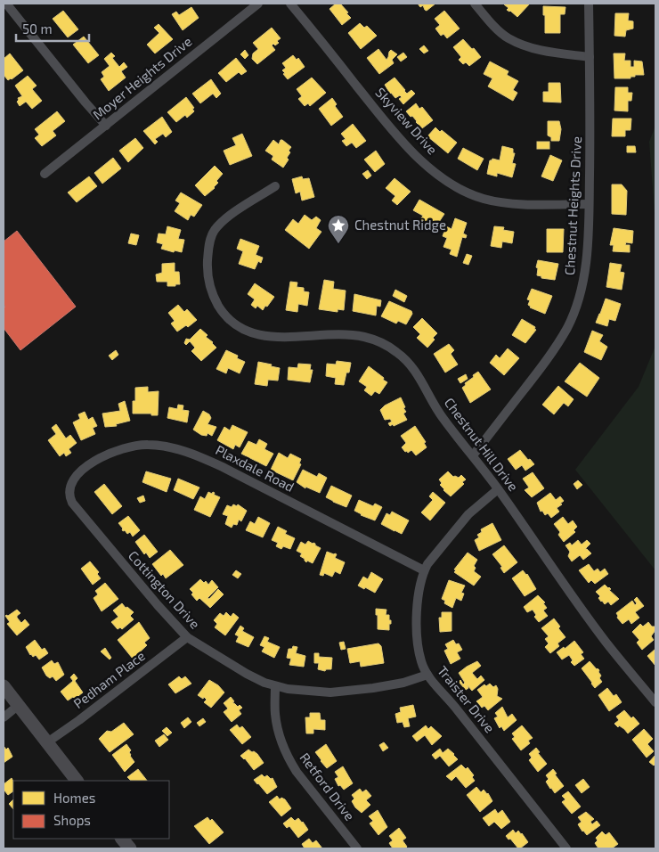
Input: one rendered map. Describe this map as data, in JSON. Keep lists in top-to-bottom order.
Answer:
{
  "streets": {
    "street": [
      "Moyer Heights Drive",
      "Skyview Drive",
      "Chestnut Heights Drive",
      "Chestnut Hill Drive",
      "Plaxdale Road",
      "Cottington Drive",
      "Pedham Place",
      "Traister Drive",
      "Retford Drive"
    ]
  },
  "crossings": [
    ["Skyview Drive", "Chestnut Heights Drive"],
    ["Chestnut Heights Drive", "Chestnut Hill Drive"],
    ["Chestnut Hill Drive", "Traister Drive"],
    ["Plaxdale Road", "Cottington Drive"],
    ["Plaxdale Road", "Traister Drive"],
    ["Cottington Drive", "Pedham Place"],
    ["Cottington Drive", "Traister Drive"],
    ["Cottington Drive", "Retford Drive"]
  ],
  "places": {
    "place": ["Chestnut Ridge"]
  },
  "legend": ["Homes", "Shops"],
  "scale_bar": "50 m"
}
